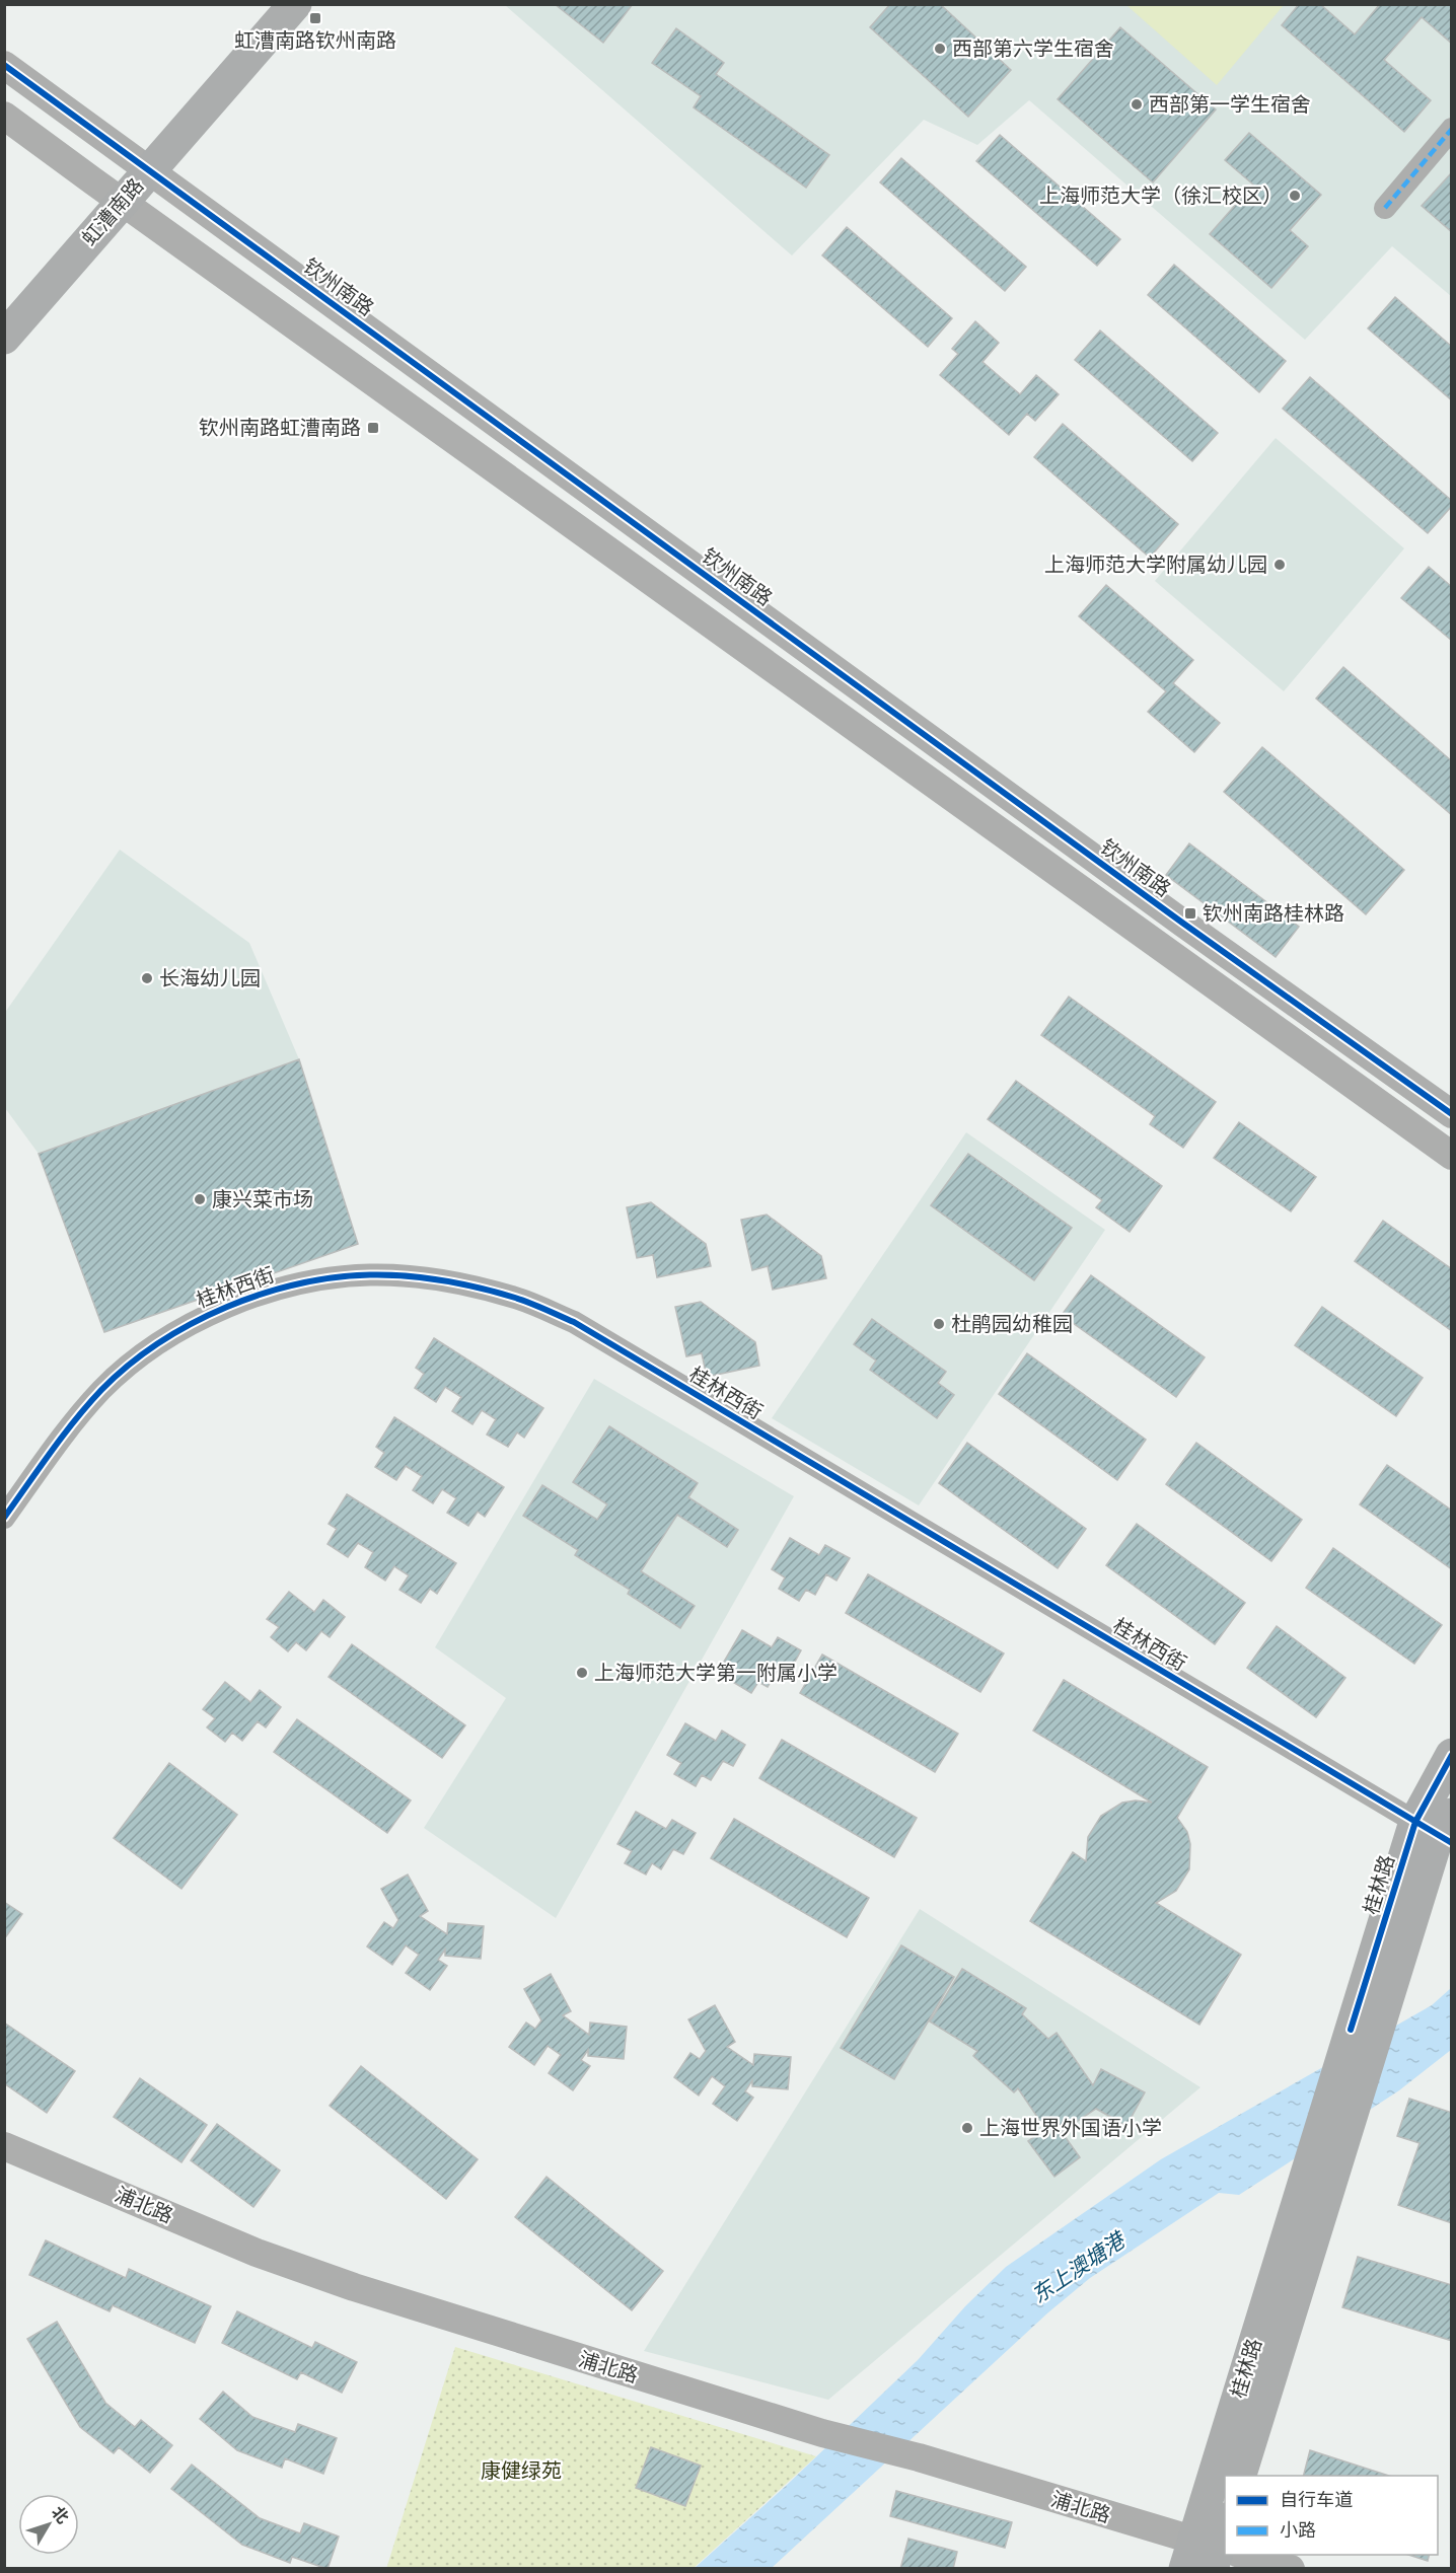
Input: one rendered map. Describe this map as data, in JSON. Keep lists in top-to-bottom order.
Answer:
{
  "streets": {
    "main road": ["虹漕南路", "桂林路"],
    "street": ["钦州南路", "桂林西街", "浦北路"]
  },
  "crossings": [
    ["虹漕南路", "钦州南路"],
    ["桂林西街", "桂林路"],
    ["桂林路", "浦北路"]
  ],
  "water": ["东上澳塘港"],
  "parks": ["康健绿苑"],
  "places": {
    "transit": ["虹漕南路钦州南路", "钦州南路虹漕南路", "钦州南路桂林路"],
    "other": [
      "西部第六学生宿舍",
      "西部第一学生宿舍",
      "上海师范大学（徐汇校区）",
      "上海师范大学附属幼儿园",
      "长海幼儿园",
      "康兴菜市场",
      "杜鹃园幼稚园",
      "上海师范大学第一附属小学",
      "上海世界外国语小学"
    ]
  },
  "legend": ["自行车道", "小路"],
  "north": "top right"
}
